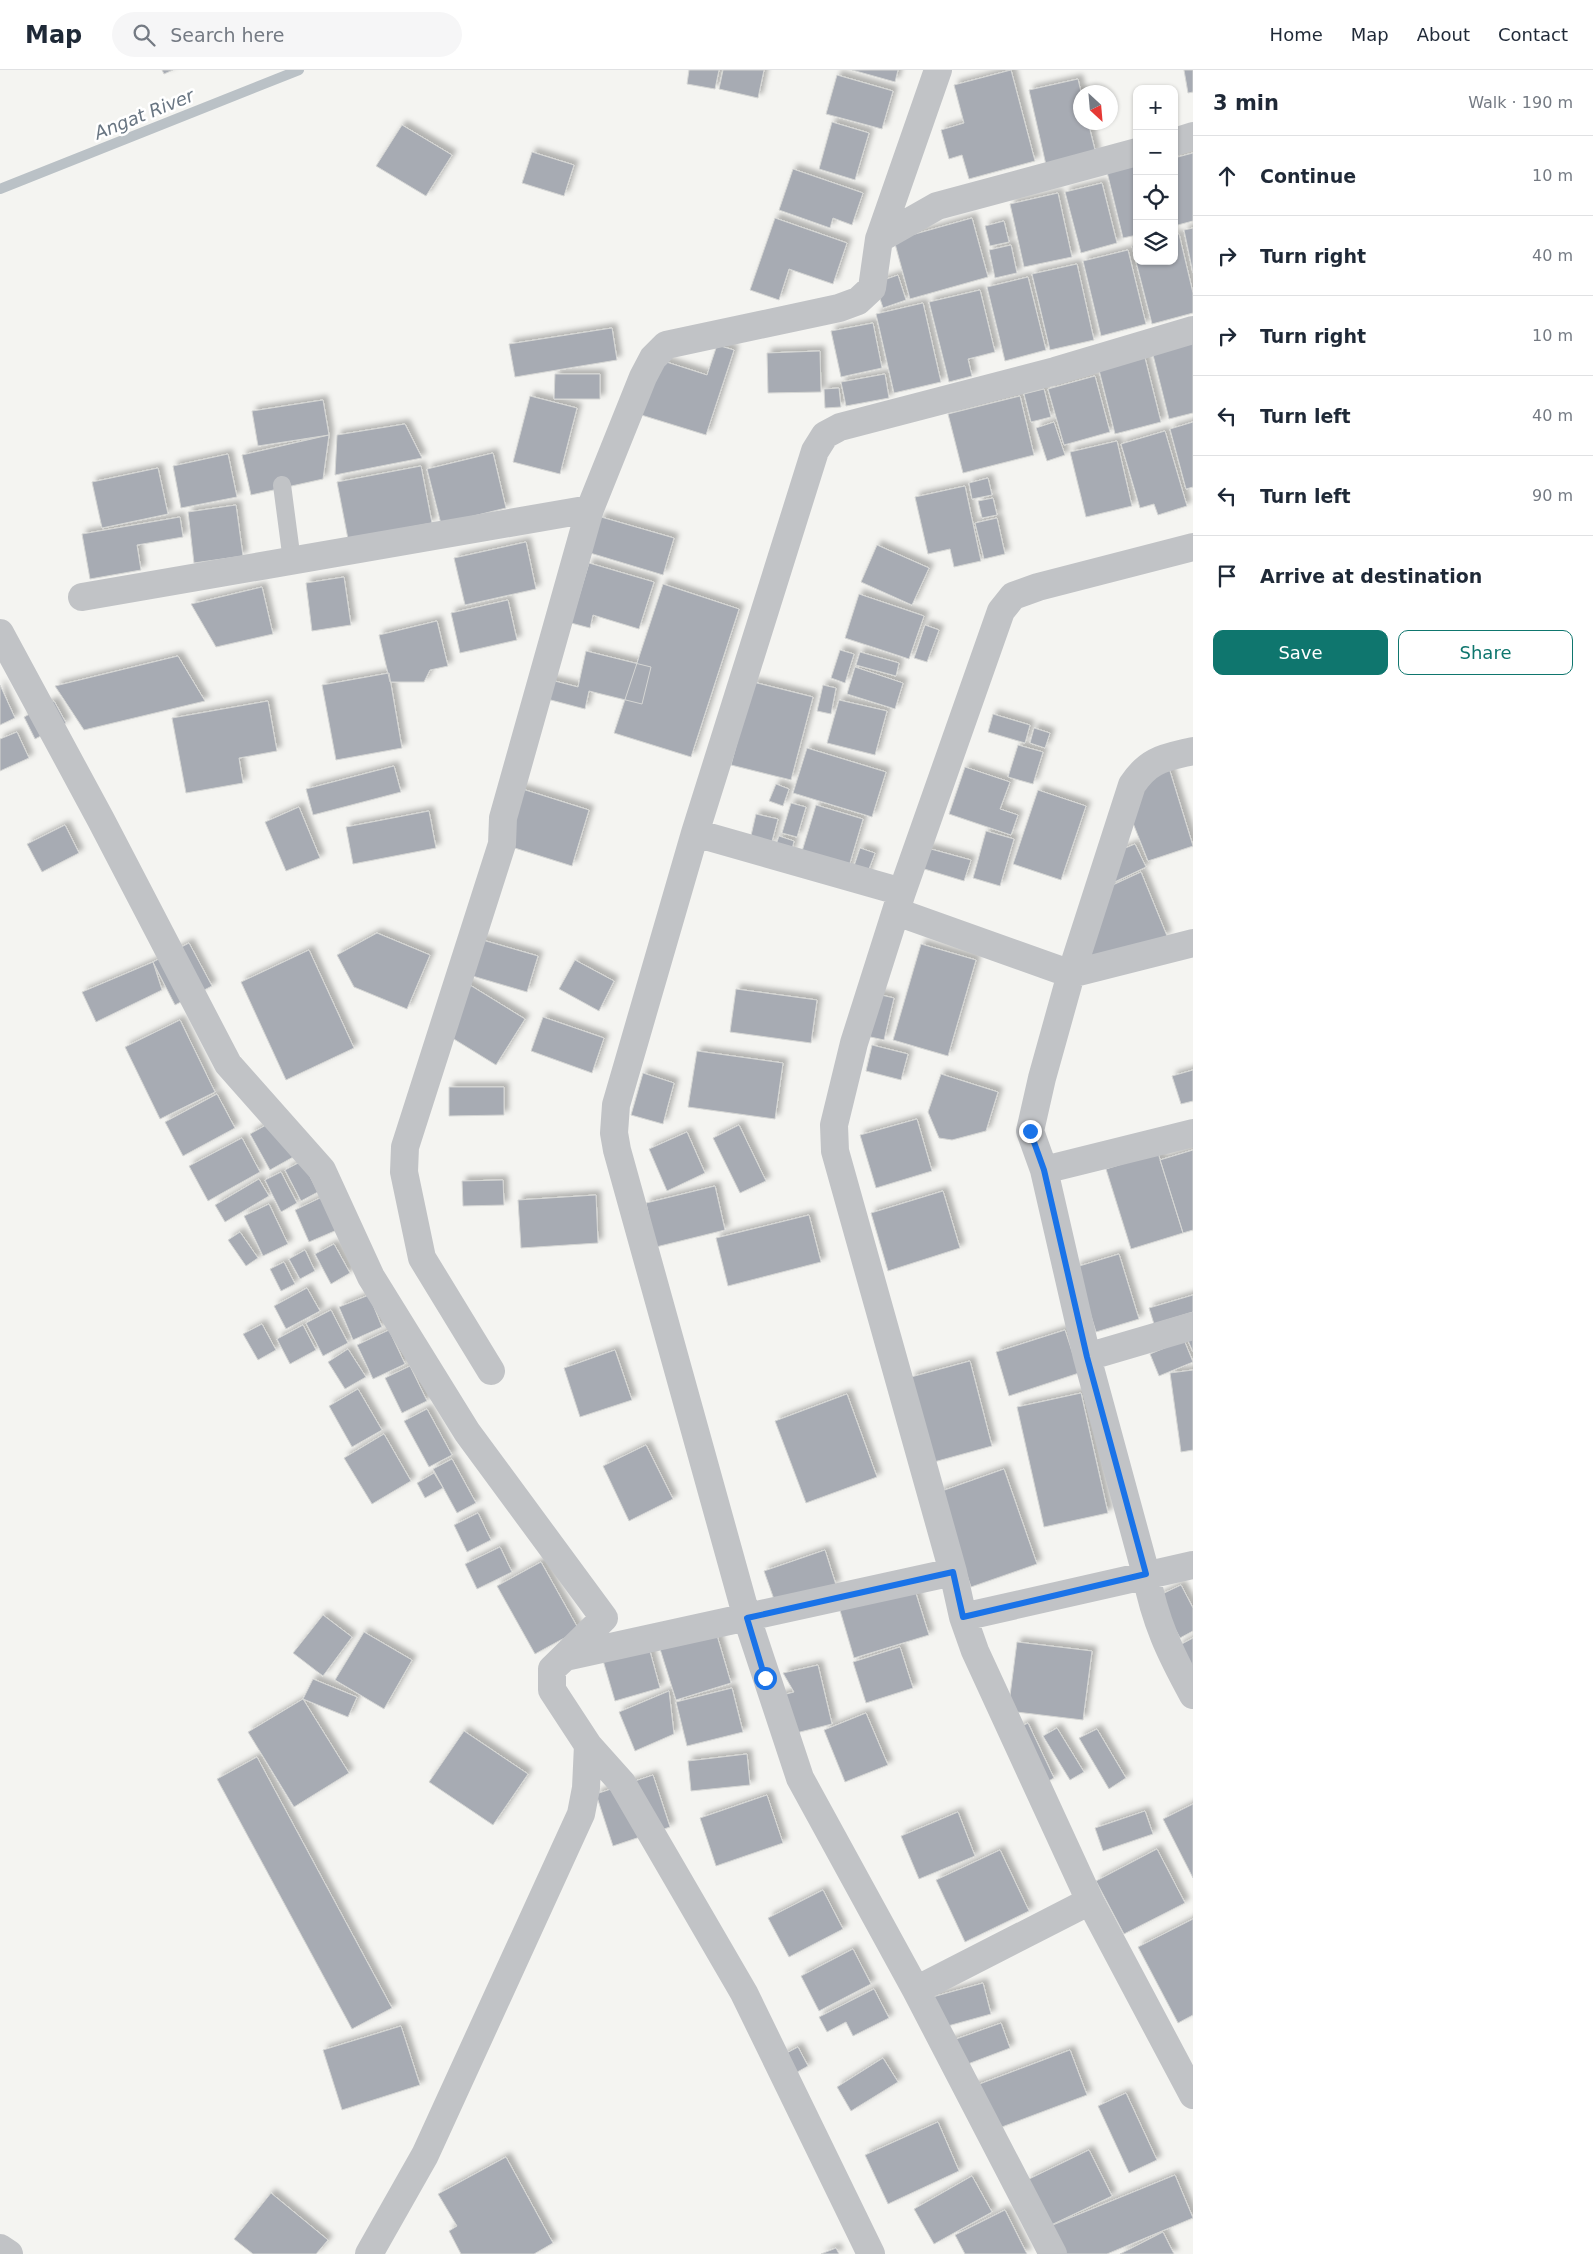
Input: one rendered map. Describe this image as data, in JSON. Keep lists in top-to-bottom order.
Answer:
{
  "water": ["Angat River"],
  "north": "bottom right",
  "page": {
    "header": "Map",
    "search": "Search here",
    "nav": [
      "Home",
      "Map",
      "About",
      "Contact"
    ],
    "heading": ["3 min", "Walk · 190 m"],
    "map_buttons": ["+", "−"],
    "list": [
      ["Continue", "10 m"],
      ["Turn right", "40 m"],
      ["Turn right", "10 m"],
      ["Turn left", "40 m"],
      ["Turn left", "90 m"],
      "Arrive at destination"
    ],
    "buttons": ["Save", "Share"]
  }
}
